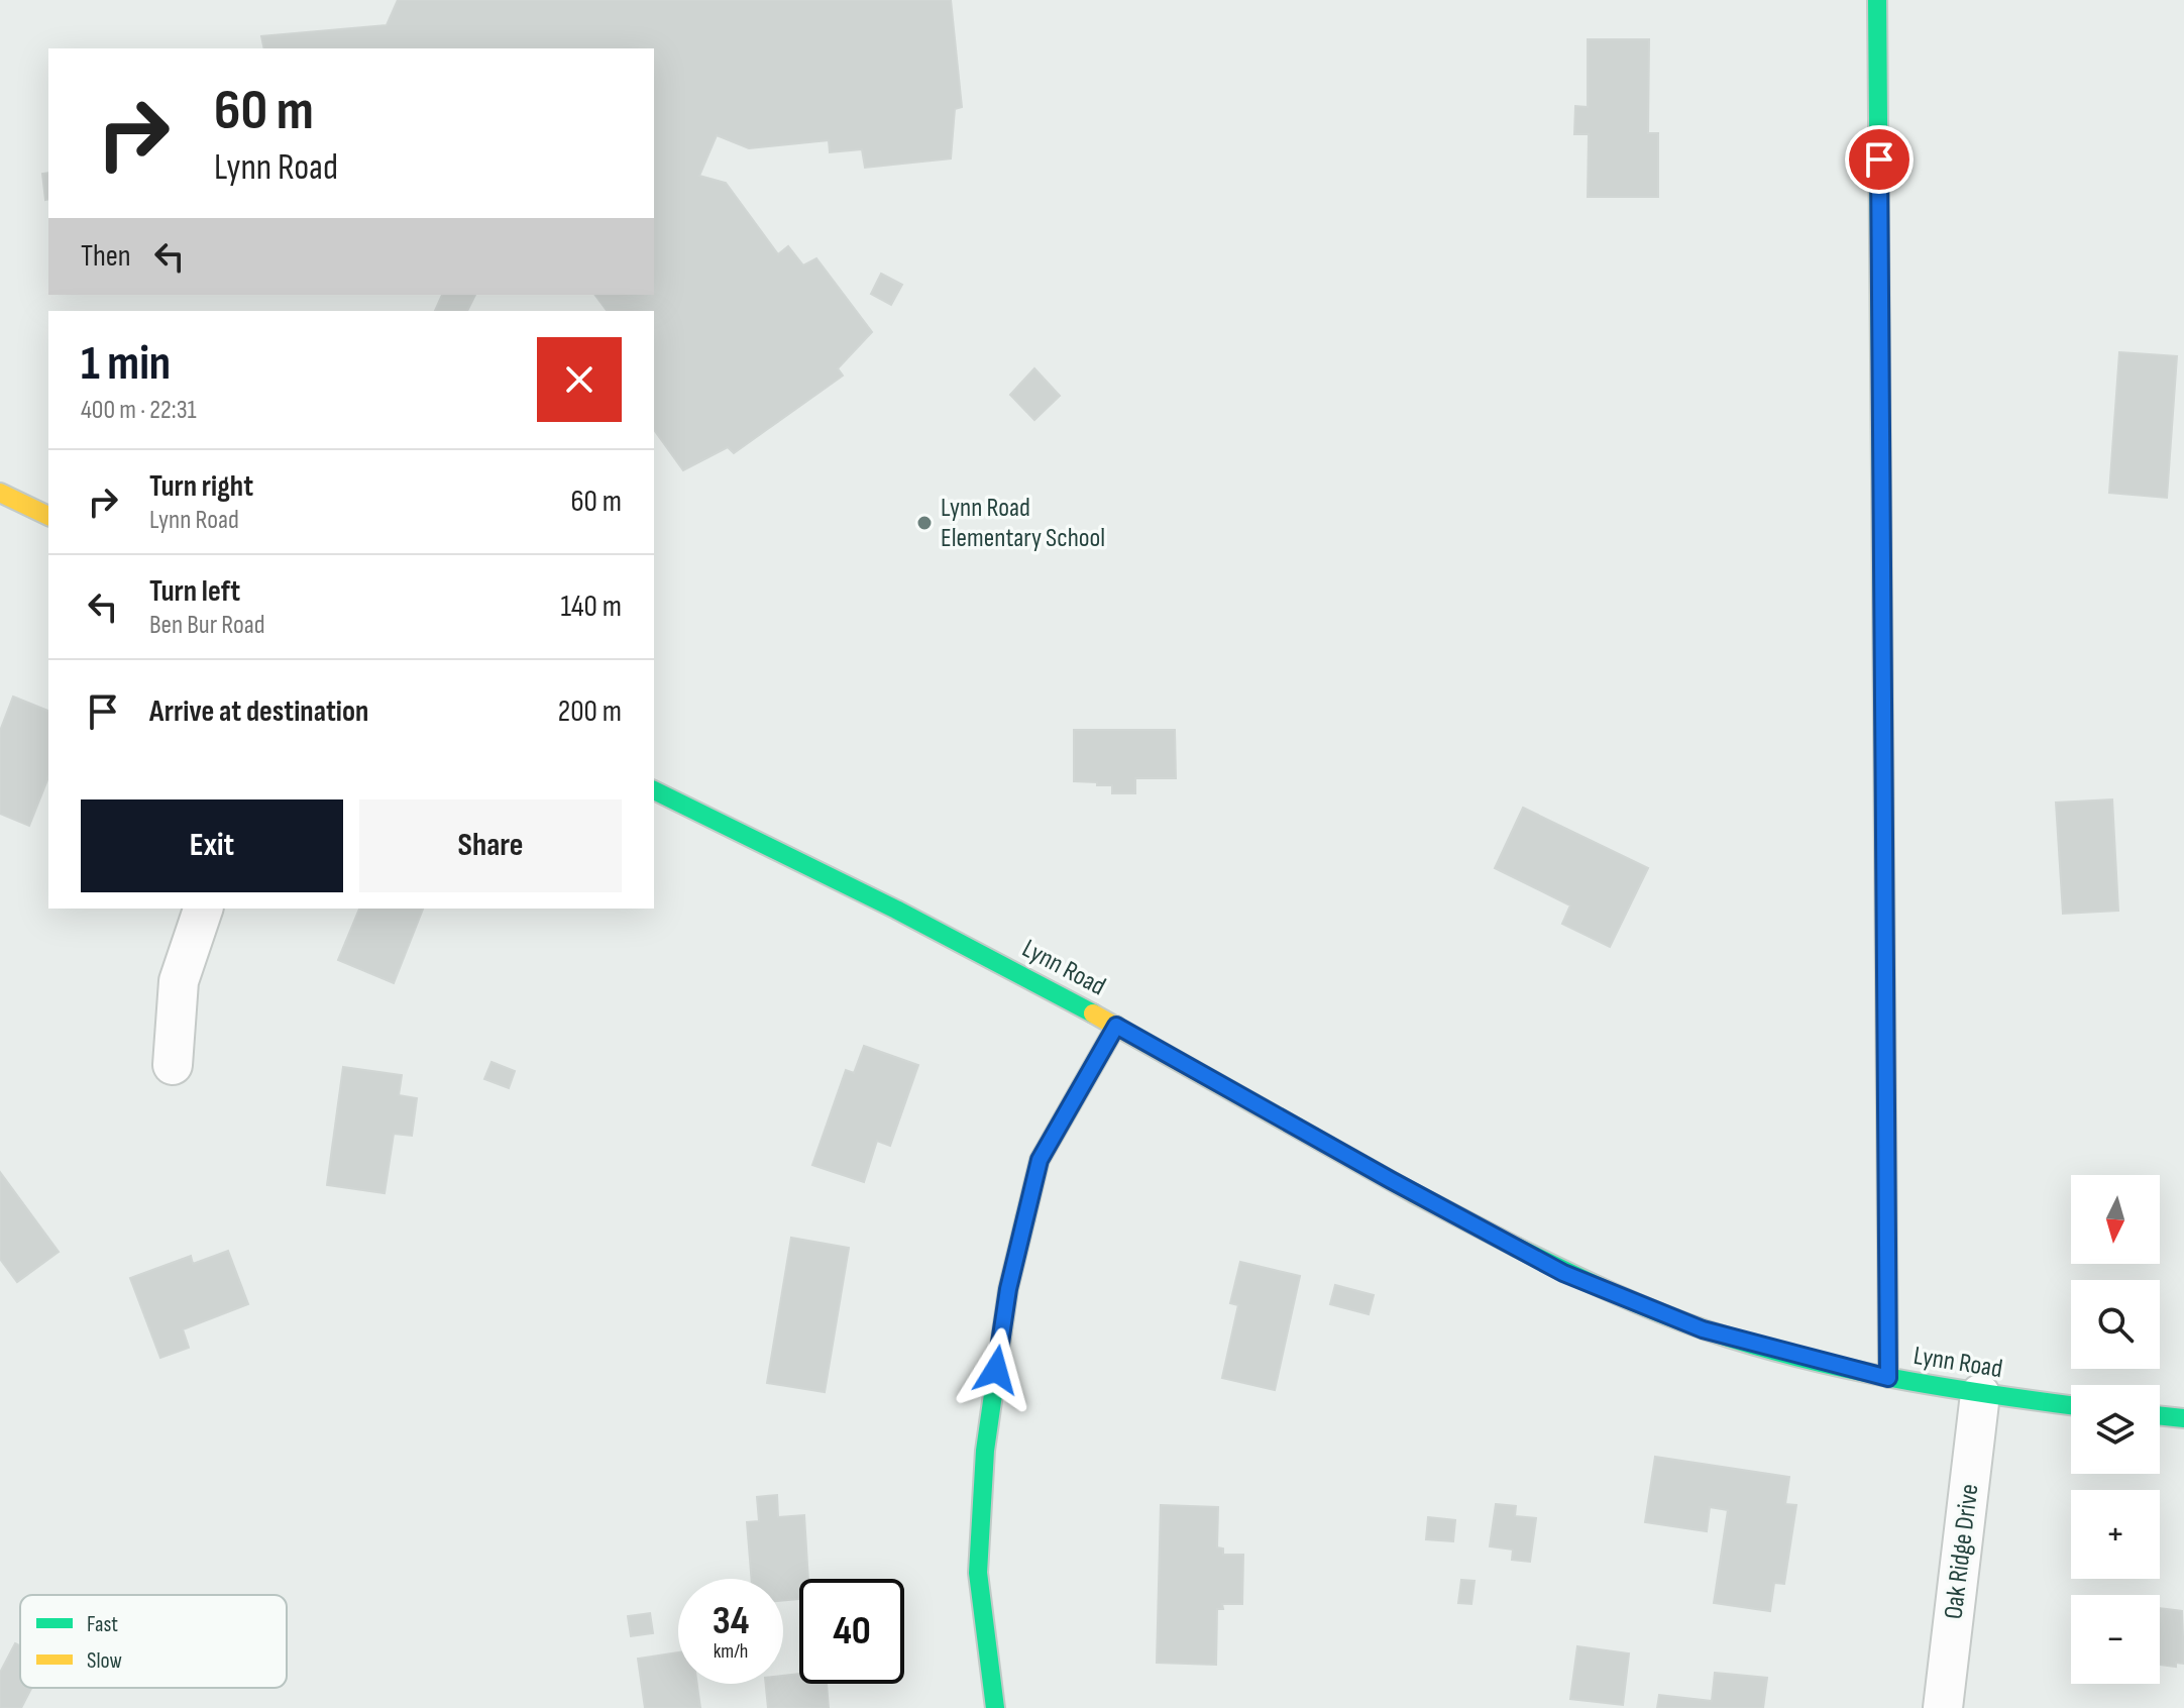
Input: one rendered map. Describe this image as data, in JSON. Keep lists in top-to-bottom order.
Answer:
{
  "streets": {
    "street": ["Lynn Road", "Oak Ridge Drive"]
  },
  "crossings": [
    ["Lynn Road", "Oak Ridge Drive"]
  ],
  "places": ["Lynn Road Elementary School"],
  "legend": ["Fast", "Slow"],
  "north": "bottom",
  "page": {
    "turn": ["60 m", "Lynn Road"],
    "then": "Then",
    "heading": ["1 min", "400 m · 22:31"],
    "list": [
      {
        "name": "Turn right",
        "note": "Lynn Road",
        "value": "60 m"
      },
      {
        "name": "Turn left",
        "note": "Ben Bur Road",
        "value": "140 m"
      },
      {
        "name": "Arrive at destination",
        "value": "200 m"
      }
    ],
    "buttons": ["Exit", "Share"],
    "map_buttons": ["+", "−"],
    "speed": "34 km/h",
    "limit": "40"
  }
}
